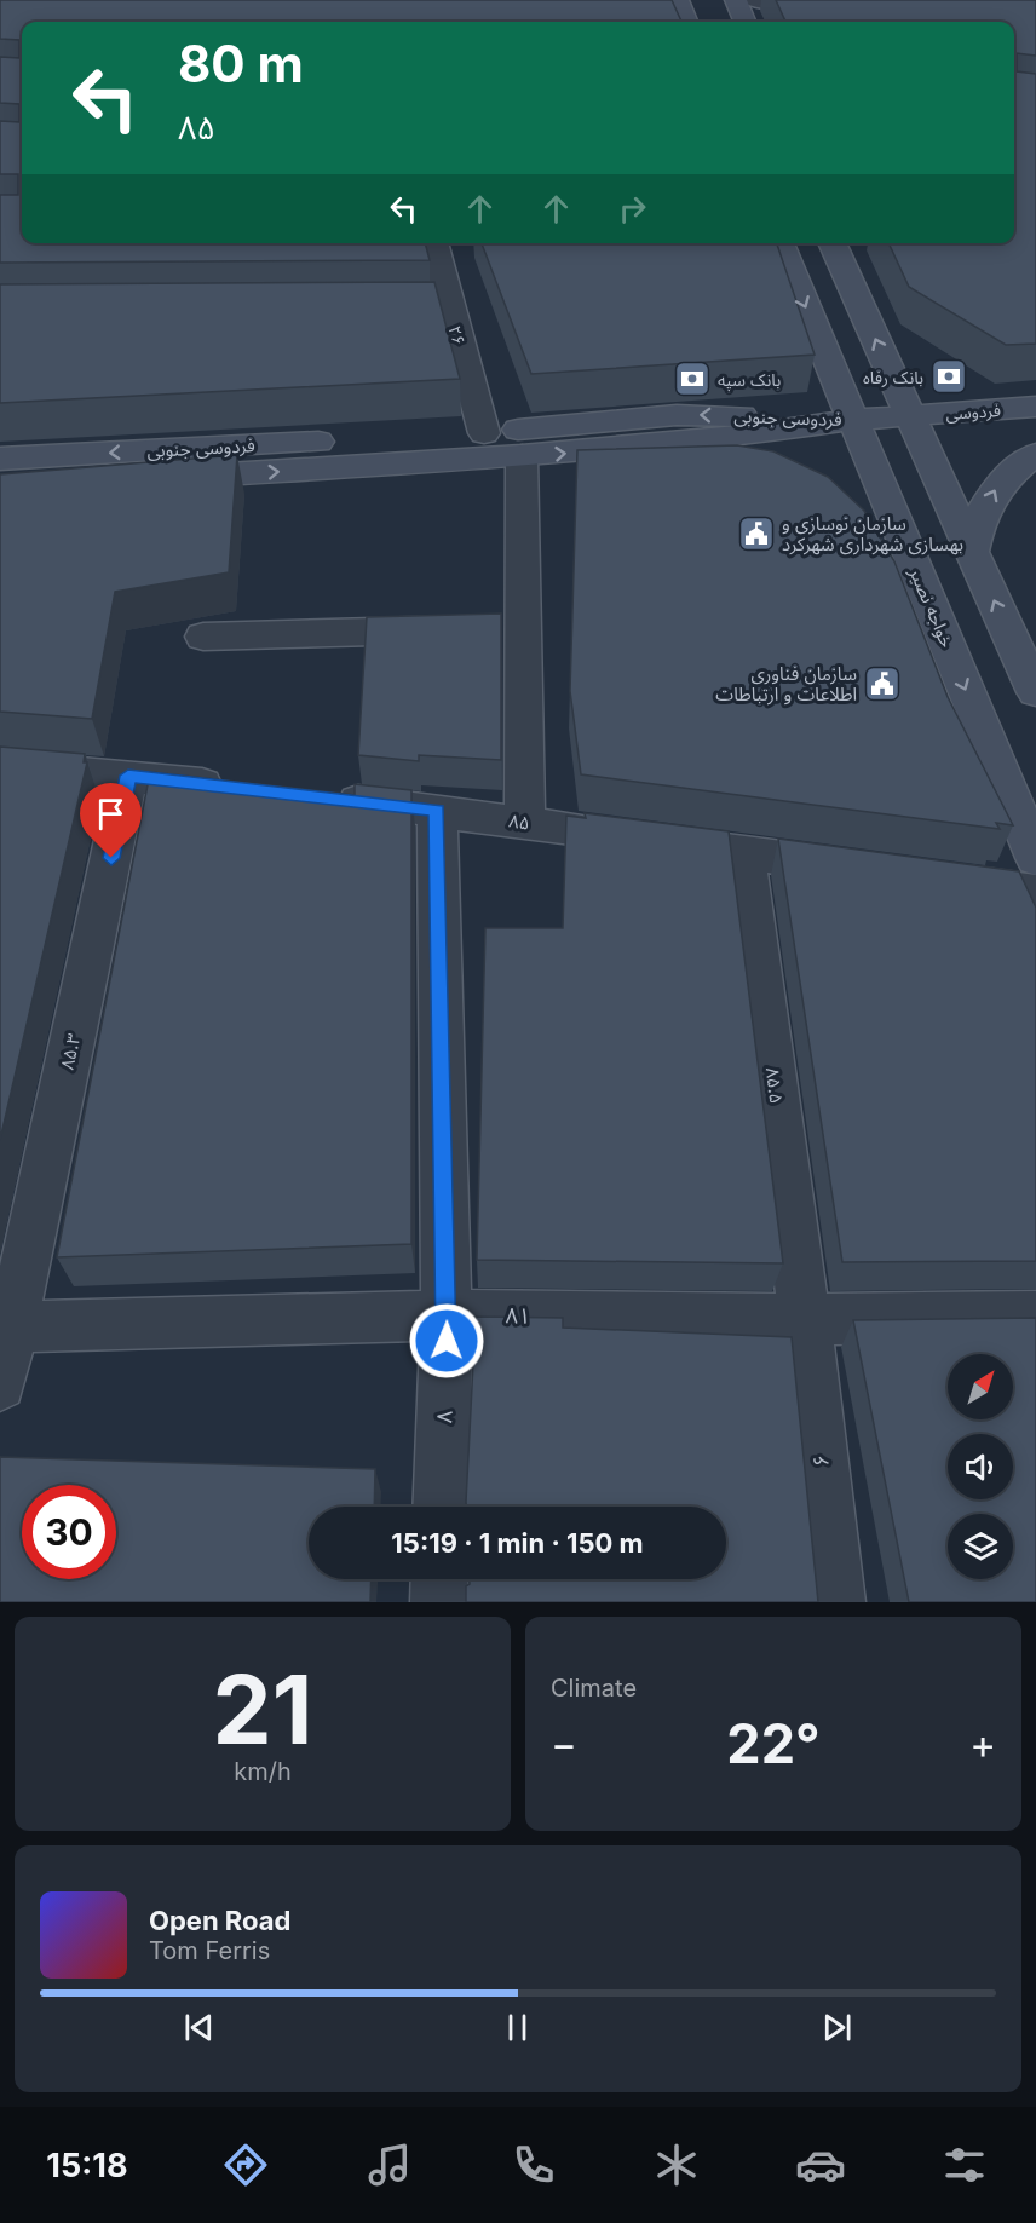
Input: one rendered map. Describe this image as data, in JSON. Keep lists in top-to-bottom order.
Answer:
{
  "streets": {
    "main road": ["فردوسی", "فردوسی جنوبی", "خواجه نصیر"],
    "street": [
      "۲۶",
      "۸۵",
      "۸۵.۳",
      "۸۵.۵",
      "۸۱",
      "۸",
      "۶"
    ]
  },
  "crossings": [
    ["۲۶", "فردوسی جنوبی"],
    ["فردوسی", "فردوسی جنوبی"],
    ["فردوسی", "خواجه نصیر"],
    ["فردوسی جنوبی", "خواجه نصیر"],
    ["۸۵", "۸۵.۵"],
    ["۸۵", "۸"],
    ["۸۵.۳", "۸۱"],
    ["۸۵.۵", "۸۱"],
    ["۸۵.۵", "۶"],
    ["۸۱", "۸"],
    ["۸۱", "۶"]
  ],
  "places": {
    "bank": ["بانک رفاه", "بانک سپه"],
    "public building": ["سازمان نوسازی و بهسازی شهرداری شهرکرد", "سازمان فناوری اطلاعات و ارتباطات"]
  },
  "north": "top right",
  "page": {
    "turn": ["80 m", "۸۵"],
    "limit": "30",
    "trip": "15:19 · 1 min · 150 m",
    "tile": [
      ["21", "km/h"],
      "Climate"
    ],
    "heat": ["−", "22°", "+"],
    "song": ["Open Road", "Tom Ferris"],
    "tabs": "15:18"
  }
}
